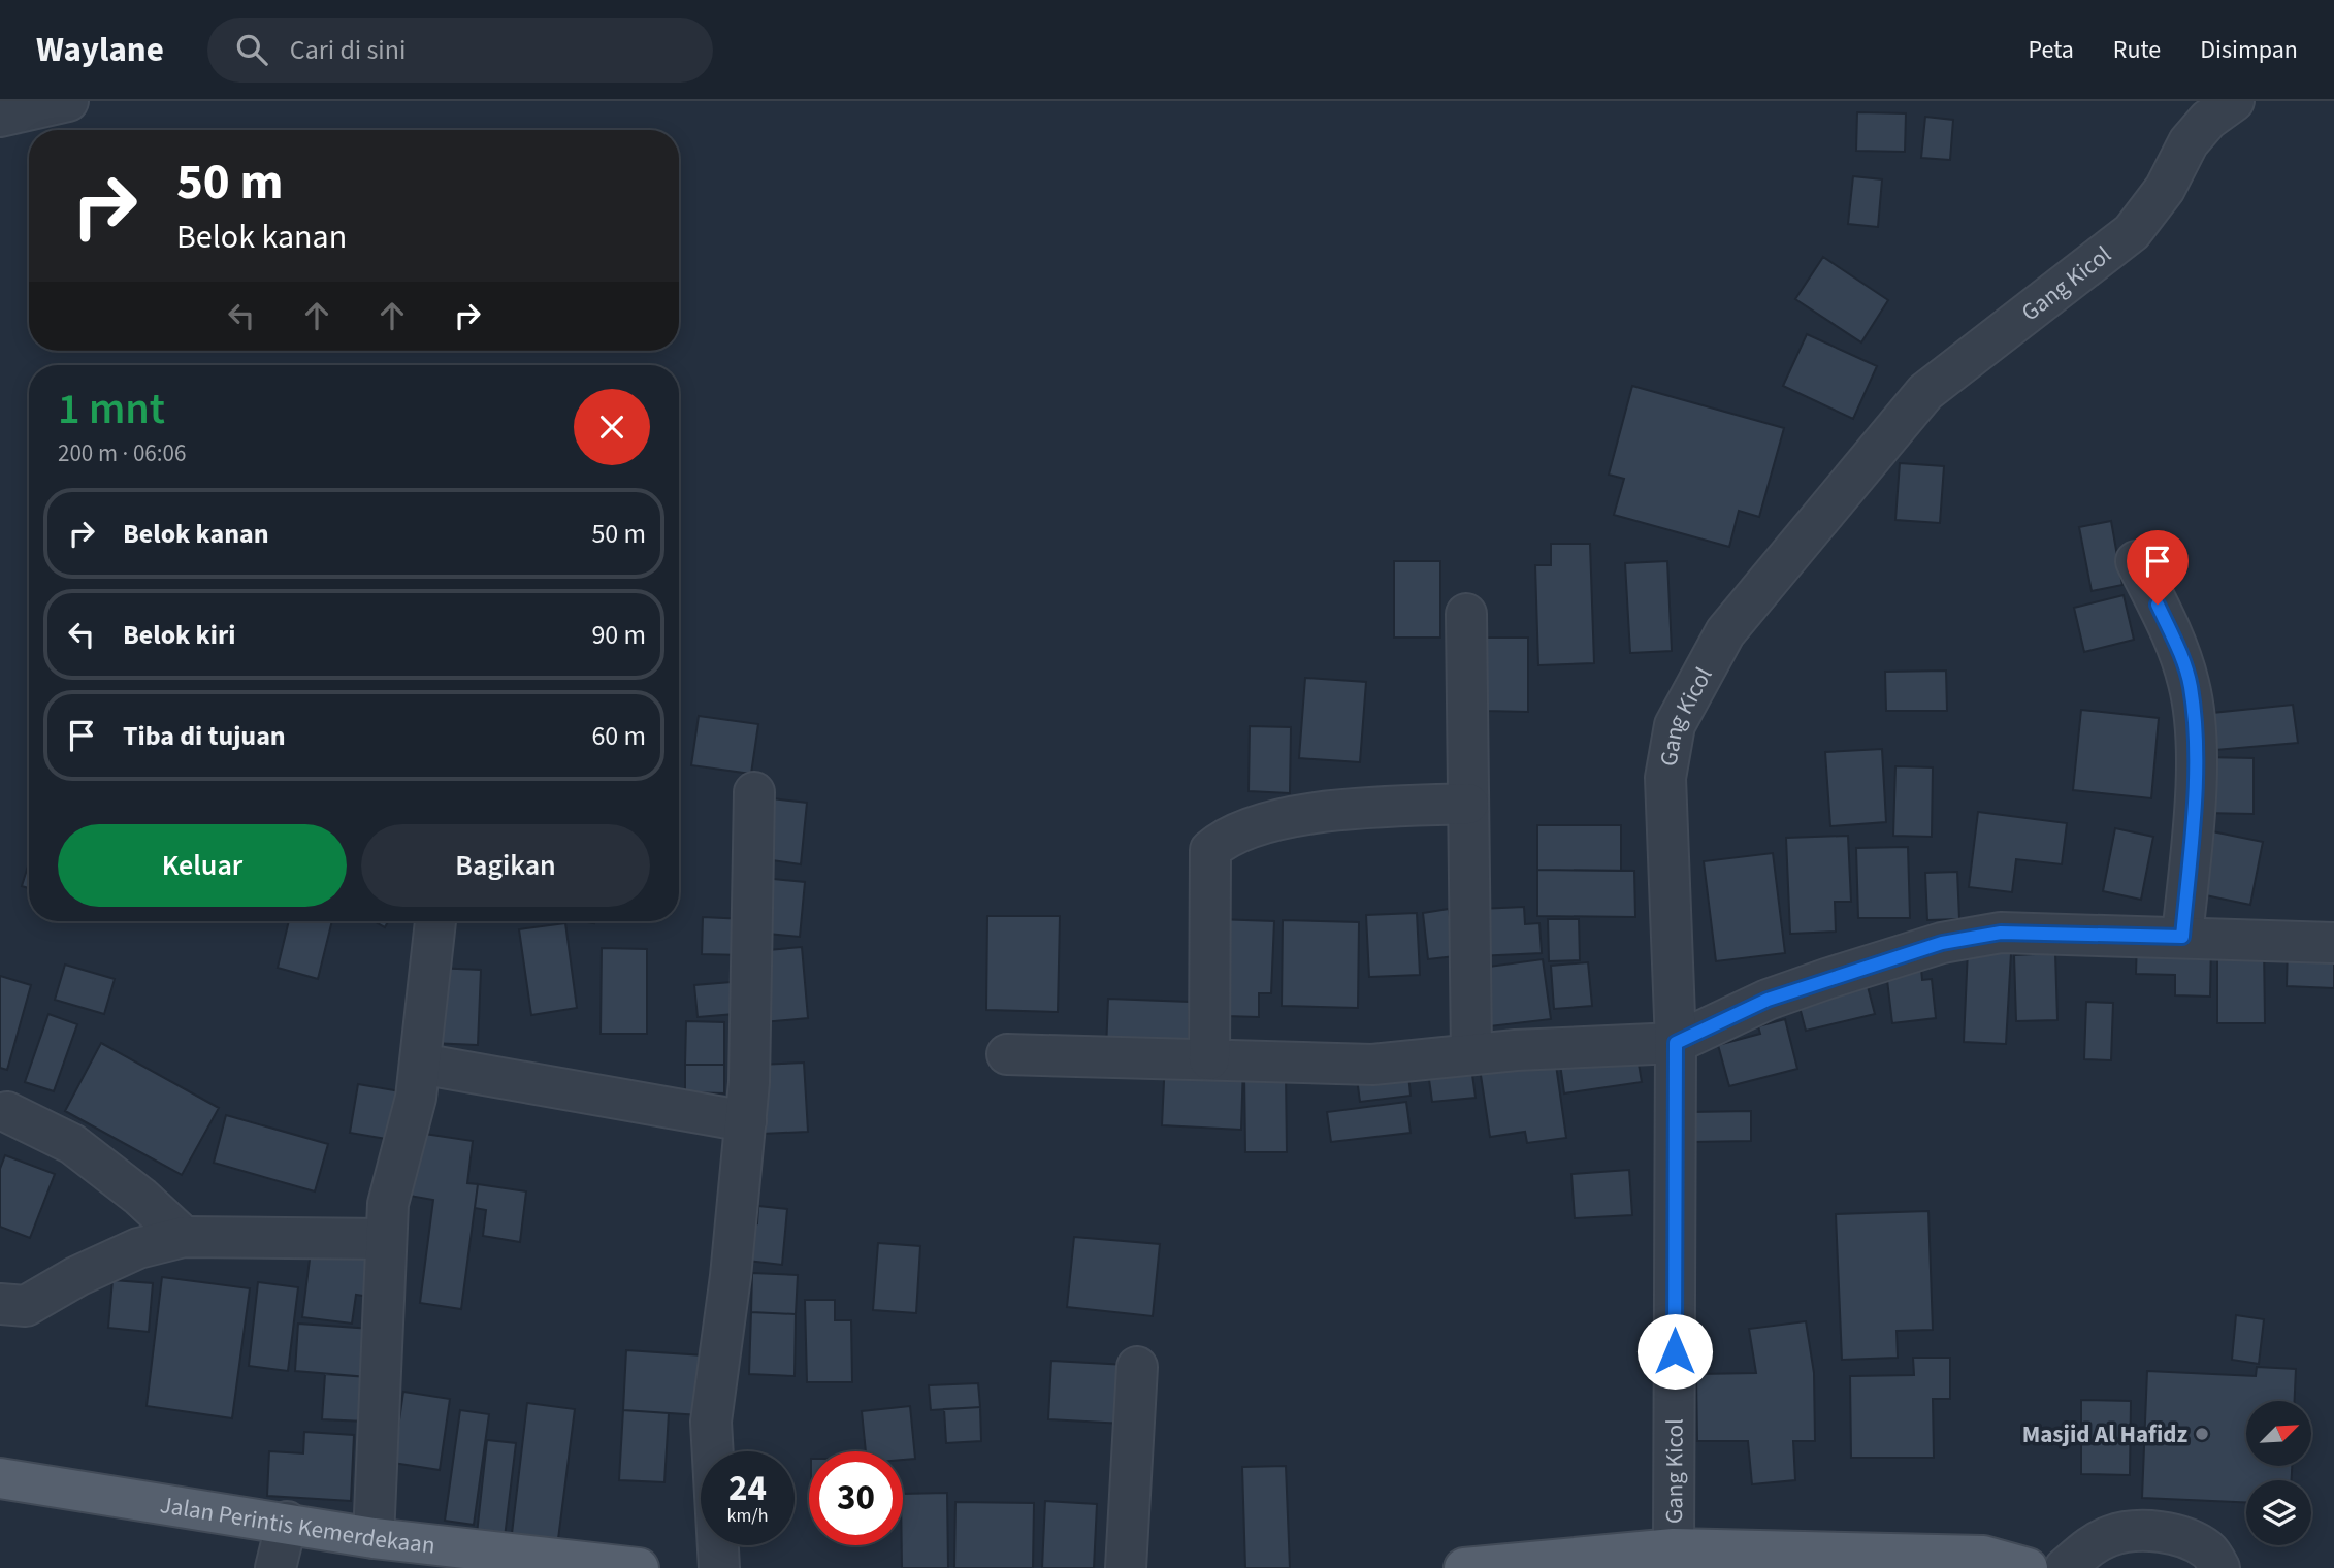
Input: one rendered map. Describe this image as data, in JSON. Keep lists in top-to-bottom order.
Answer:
{
  "streets": {
    "main road": ["Jalan Perintis Kemerdekaan"],
    "street": ["Gang Kicol"]
  },
  "places": ["Masjid Al Hafidz"],
  "north": "top right",
  "page": {
    "header": "Waylane",
    "search": "Cari di sini",
    "nav": ["Peta", "Rute", "Disimpan"],
    "turn": ["50 m", "Belok kanan"],
    "heading": ["1 mnt", "200 m · 06:06"],
    "list": [
      {
        "name": "Belok kanan",
        "value": "50 m"
      },
      {
        "name": "Belok kiri",
        "value": "90 m"
      },
      {
        "name": "Tiba di tujuan",
        "value": "60 m"
      }
    ],
    "buttons": ["Keluar", "Bagikan"],
    "speed": "24 km/h",
    "limit": "30"
  }
}
